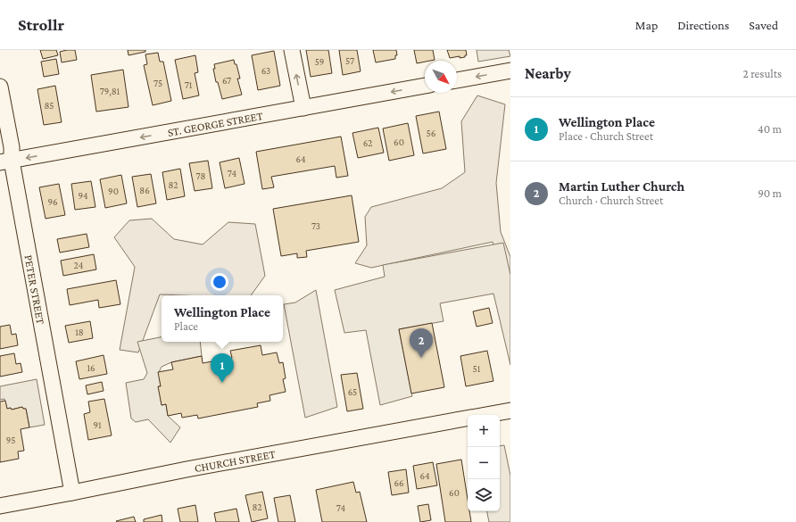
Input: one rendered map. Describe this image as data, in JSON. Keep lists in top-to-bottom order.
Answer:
{
  "streets": {
    "street": ["ST. GEORGE STREET", "PETER STREET", "CHURCH STREET"]
  },
  "crossings": [
    ["ST. GEORGE STREET", "PETER STREET"],
    ["PETER STREET", "CHURCH STREET"]
  ],
  "one_way": ["ST. GEORGE STREET"],
  "house_numbers": [
    "57",
    "59",
    "63",
    "67",
    "75",
    "71",
    "79,81",
    "85",
    "56",
    "60",
    "62",
    "64",
    "74",
    "78",
    "82",
    "86",
    "90",
    "94",
    "96",
    "73",
    "24",
    "18",
    "16",
    "51",
    "65",
    "91",
    "95",
    "64",
    "66",
    "60",
    "82",
    "74"
  ],
  "north": "bottom right",
  "page": {
    "header": "Strollr",
    "nav": ["Map", "Directions", "Saved"],
    "heading": ["Nearby", "2 results"],
    "list": [
      {
        "mark": "1",
        "name": "Wellington Place",
        "note": "Place · Church Street",
        "value": "40 m"
      },
      {
        "mark": "2",
        "name": "Martin Luther Church",
        "note": "Church · Church Street",
        "value": "90 m"
      }
    ],
    "popup": ["Wellington Place", "Place"],
    "pins": ["2", "1"],
    "map_buttons": ["+", "−"]
  }
}
